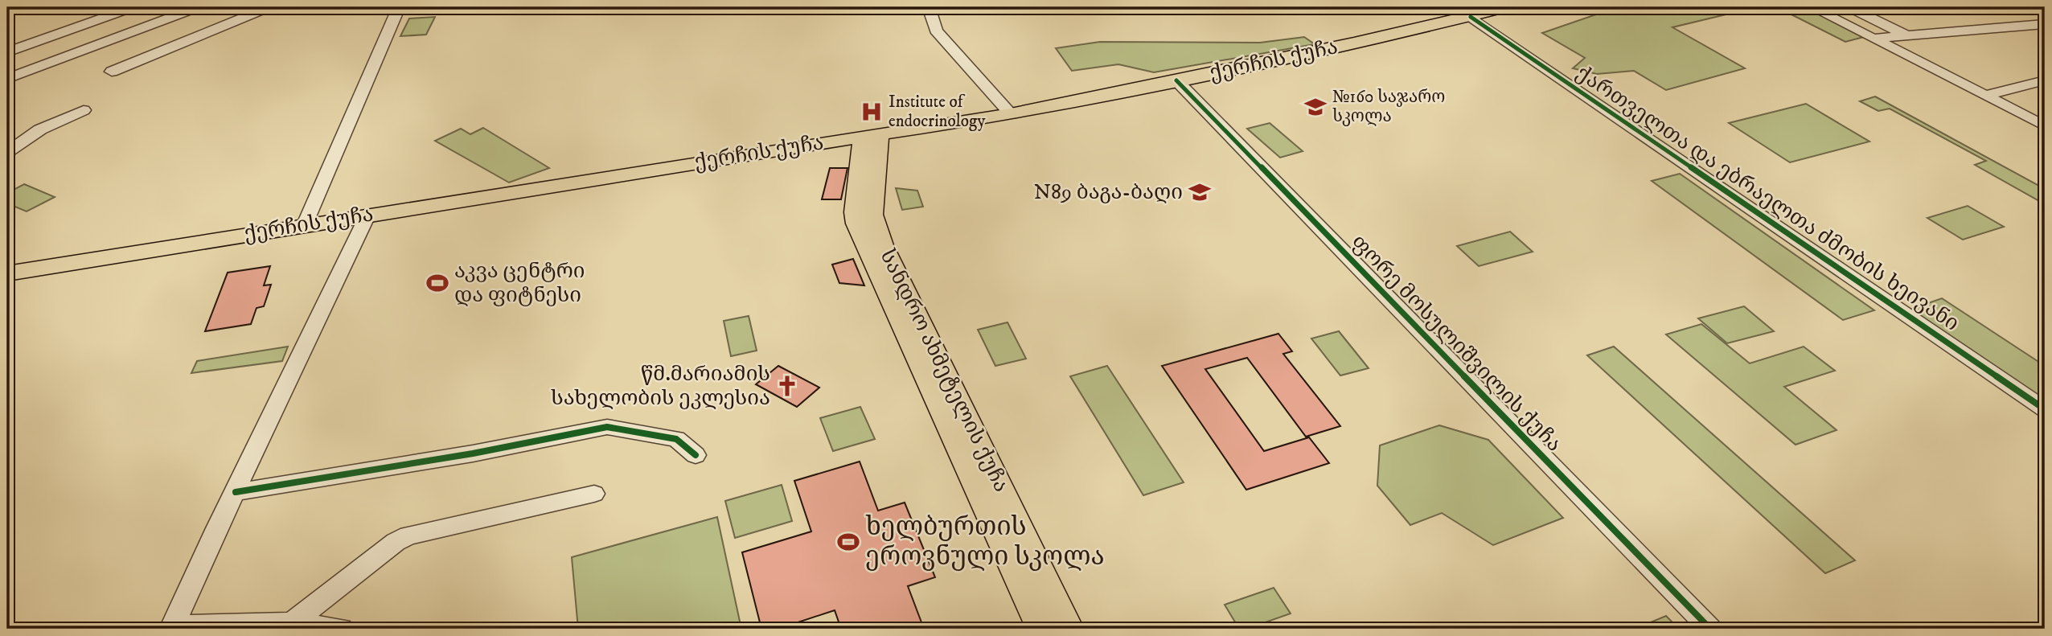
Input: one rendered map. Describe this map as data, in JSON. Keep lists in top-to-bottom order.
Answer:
{
  "streets": {
    "main road": ["ქერჩის ქუჩა", "სანდრო ახმეტელის ქუჩა"],
    "street": ["ქართველთა და ებრაელთა ძმობის ხეივანი", "ფორე მოსულიშვილის ქუჩა"]
  },
  "crossings": [
    ["ქერჩის ქუჩა", "ქართველთა და ებრაელთა ძმობის ხეივანი"],
    ["ქერჩის ქუჩა", "ფორე მოსულიშვილის ქუჩა"],
    ["ქერჩის ქუჩა", "სანდრო ახმეტელის ქუჩა"]
  ],
  "places": {
    "school or university": ["№160 საჯარო სკოლა", "N89 ბაგა-ბაღი"],
    "hospital": ["Institute of endocrinology"],
    "sports": ["აკვა ცენტრი და ფიტნესი", "ხელბურთის ეროვნული სკოლა"],
    "church": ["წმ.მარიამის სახელობის ეკლესია"]
  }
}
